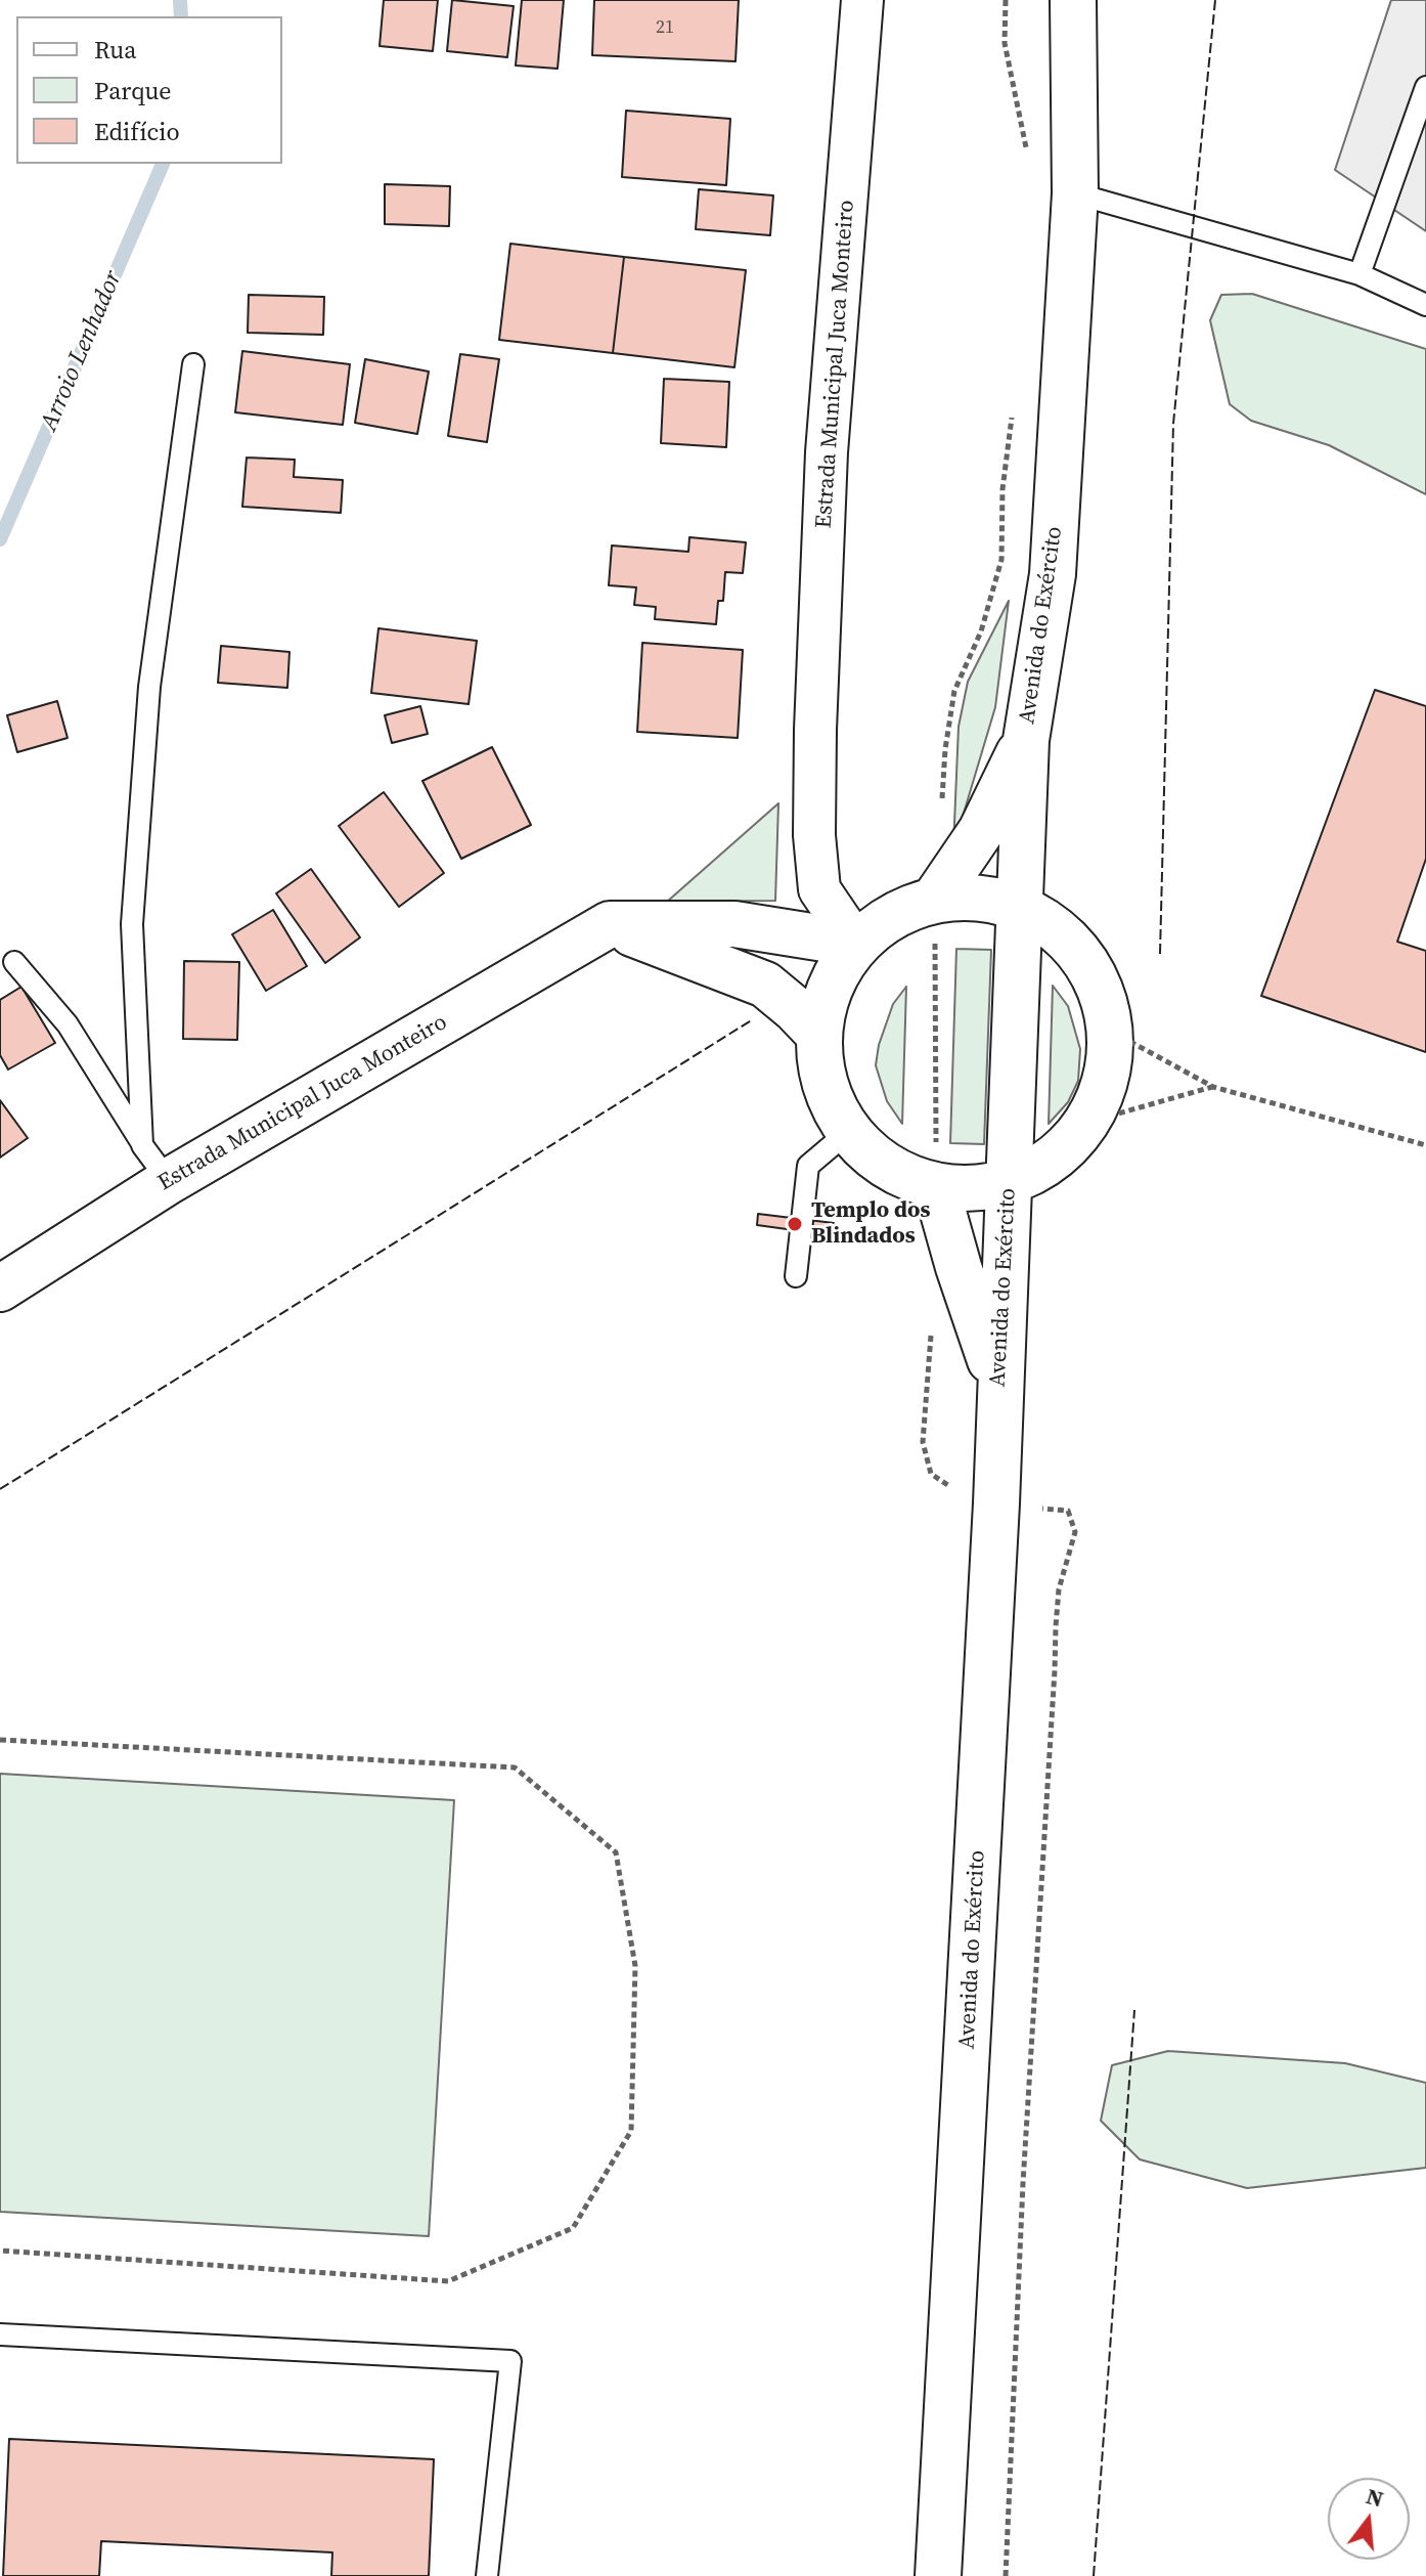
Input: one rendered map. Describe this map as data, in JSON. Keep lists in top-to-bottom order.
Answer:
{
  "streets": {
    "street": ["Estrada Municipal Juca Monteiro", "Avenida do Exército"]
  },
  "water": ["Arroio Lenhador"],
  "places": ["Templo dos Blindados"],
  "house_numbers": ["21"],
  "legend": ["Rua", "Parque", "Edifício"],
  "north": "top"
}
